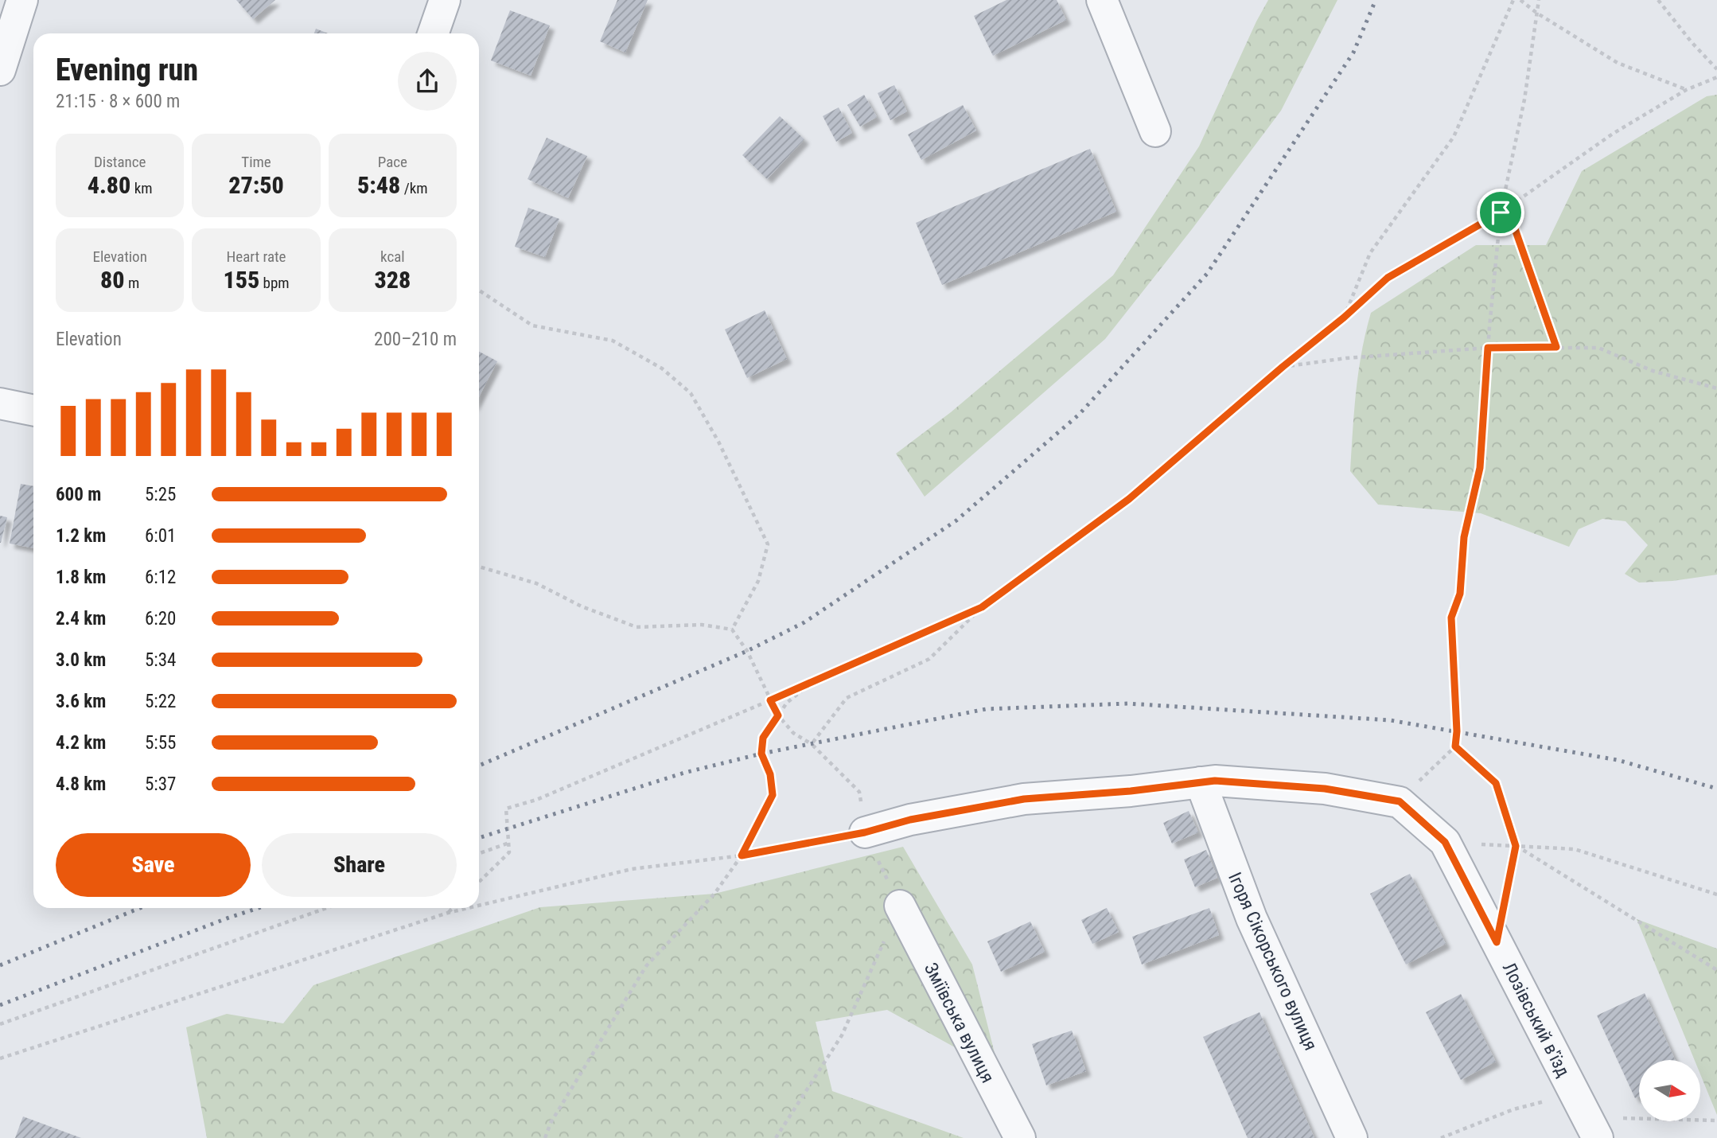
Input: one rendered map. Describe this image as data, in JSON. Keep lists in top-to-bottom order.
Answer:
{
  "streets": {
    "street": ["Ігоря Сікорського вулиця", "Лозівський в'їзд", "Зміївська вулиця"]
  },
  "north": "right",
  "page": {
    "heading": ["Evening run", "21:15 · 8 × 600 m"],
    "stats": [
      ["Distance", "4.80 km"],
      ["Time", "27:50"],
      ["Pace", "5:48 /km"],
      ["Elevation", "80 m"],
      ["Heart rate", "155 bpm"],
      ["kcal", "328"]
    ],
    "chart": ["Elevation", "200–210 m"],
    "list": [
      {
        "name": "600 m",
        "note": "5:25"
      },
      {
        "name": "1.2 km",
        "note": "6:01"
      },
      {
        "name": "1.8 km",
        "note": "6:12"
      },
      {
        "name": "2.4 km",
        "note": "6:20"
      },
      {
        "name": "3.0 km",
        "note": "5:34"
      },
      {
        "name": "3.6 km",
        "note": "5:22"
      },
      {
        "name": "4.2 km",
        "note": "5:55"
      },
      {
        "name": "4.8 km",
        "note": "5:37"
      }
    ],
    "buttons": ["Save", "Share"]
  }
}
